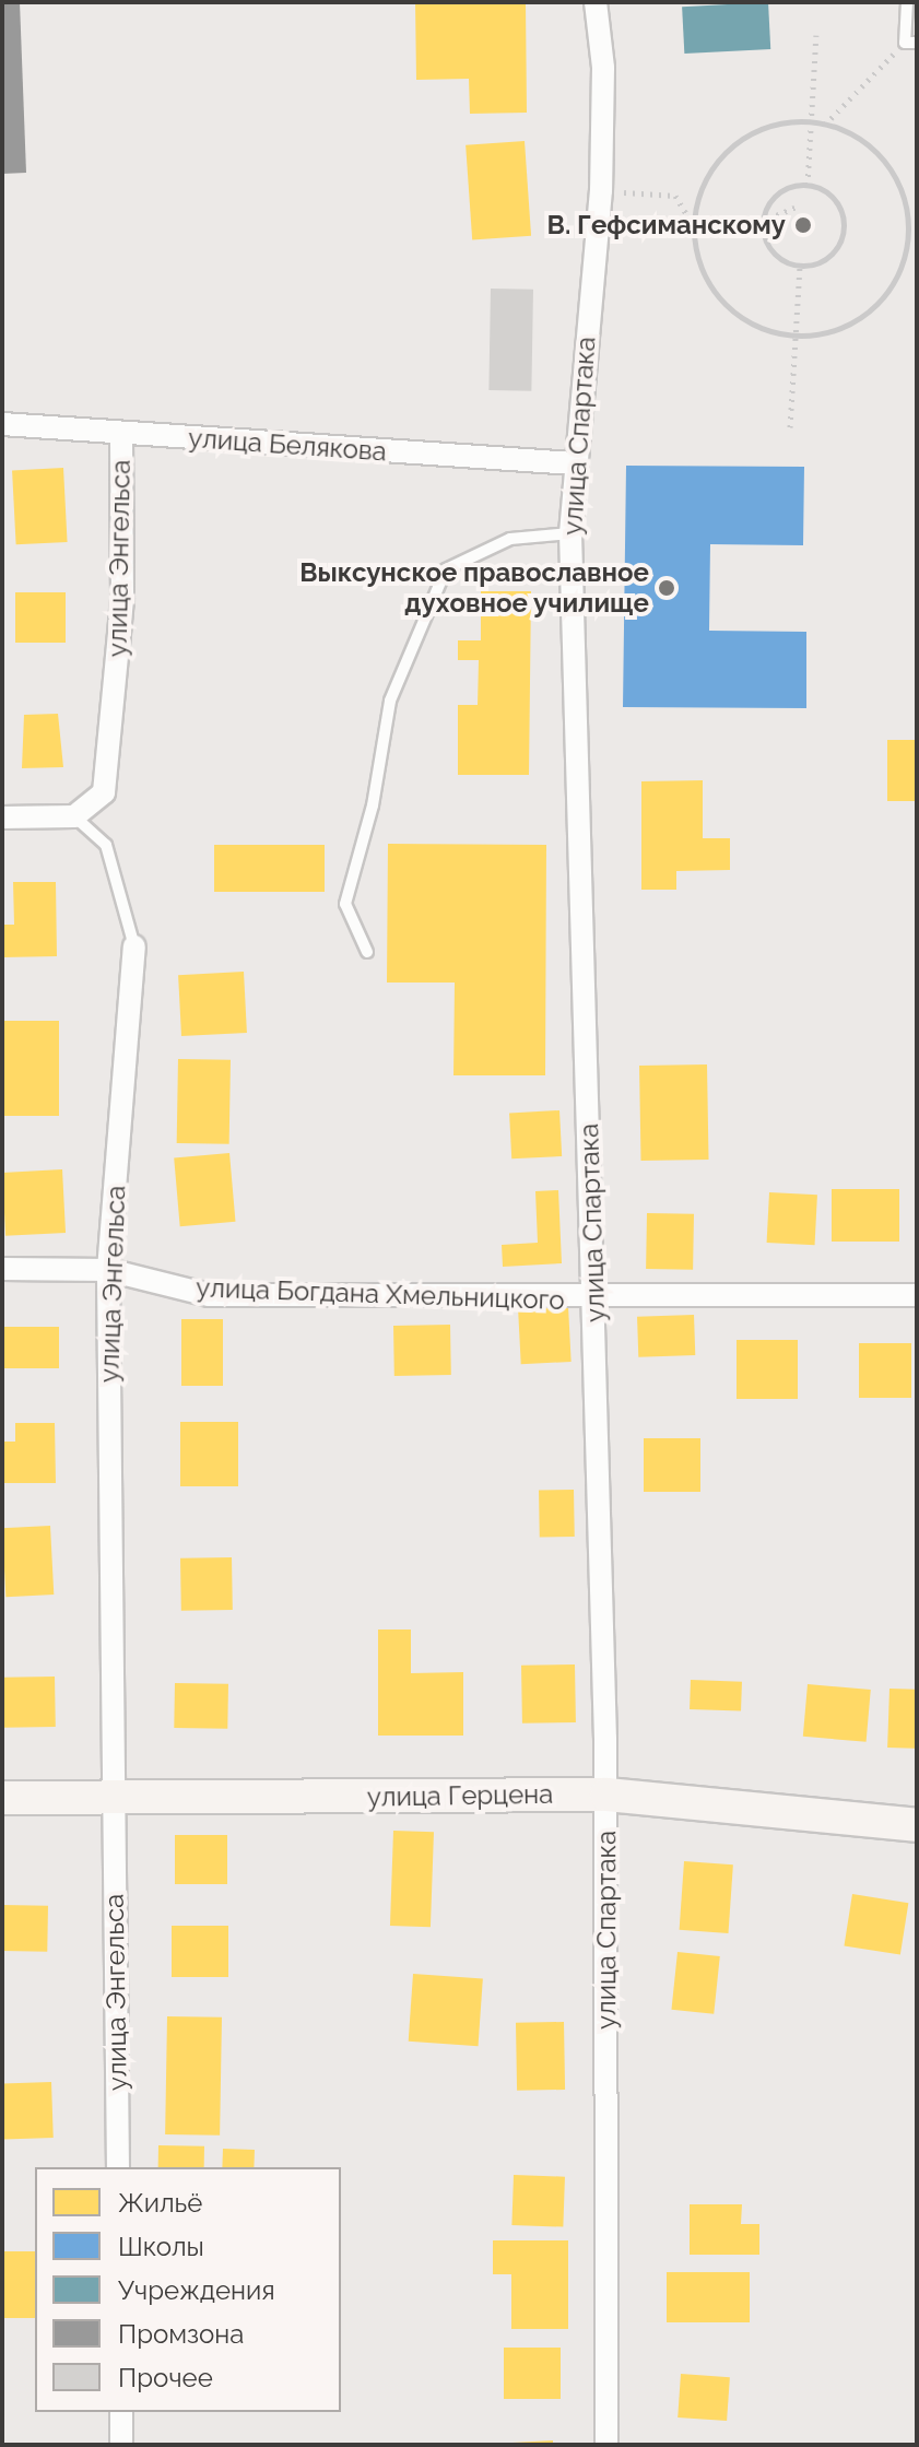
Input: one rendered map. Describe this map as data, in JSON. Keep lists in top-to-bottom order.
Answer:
{
  "streets": {
    "street": [
      "улица Спартака",
      "улица Белякова",
      "улица Энгельса",
      "улица Богдана Хмельницкого",
      "улица Герцена"
    ]
  },
  "crossings": [
    ["улица Спартака", "улица Белякова"],
    ["улица Спартака", "улица Богдана Хмельницкого"],
    ["улица Спартака", "улица Герцена"],
    ["улица Белякова", "улица Энгельса"],
    ["улица Энгельса", "улица Богдана Хмельницкого"],
    ["улица Энгельса", "улица Герцена"]
  ],
  "places": ["В. Гефсиманскому", "Выксунское православное духовное училище"],
  "legend": [
    "Жильё",
    "Школы",
    "Учреждения",
    "Промзона",
    "Прочее"
  ]
}
